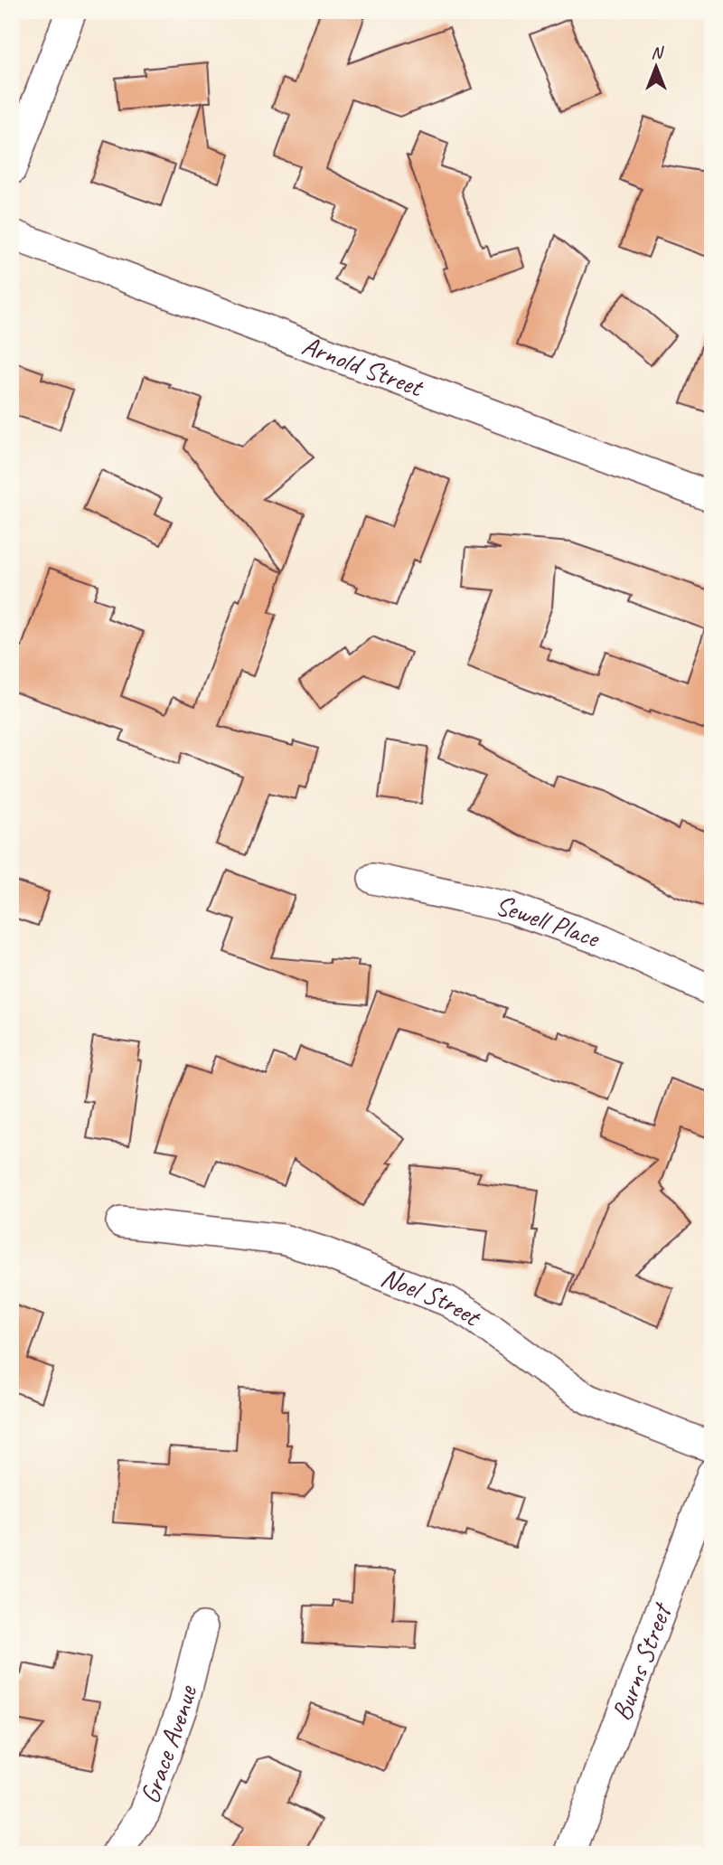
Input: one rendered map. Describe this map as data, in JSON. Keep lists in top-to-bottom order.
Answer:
{
  "streets": {
    "street": [
      "Arnold Street",
      "Sewell Place",
      "Noel Street",
      "Burns Street",
      "Grace Avenue"
    ]
  },
  "north": "top"
}
